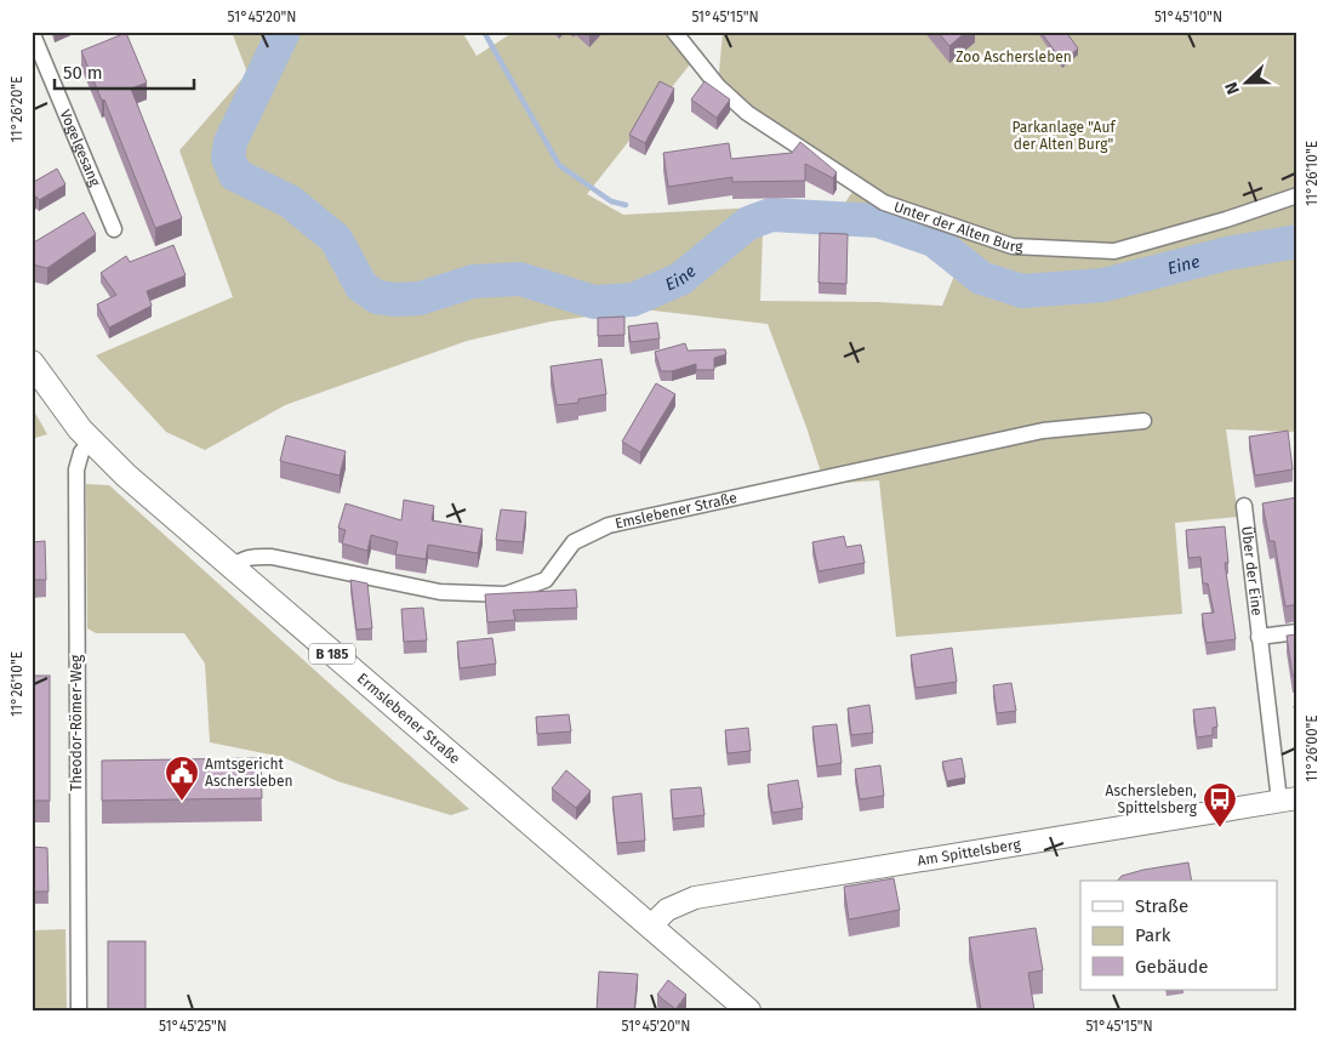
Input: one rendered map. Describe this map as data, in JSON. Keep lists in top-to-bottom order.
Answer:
{
  "streets": {
    "main road": ["B 185", "Ermslebener Straße", "Am Spittelsberg"],
    "street": [
      "Vogelgesang",
      "Unter der Alten Burg",
      "Emslebener Straße",
      "Über der Eine",
      "Theodor-Römer-Weg"
    ]
  },
  "crossings": [
    ["Emslebener Straße", "Ermslebener Straße"],
    ["Über der Eine", "Am Spittelsberg"],
    ["Ermslebener Straße", "Theodor-Römer-Weg"],
    ["Ermslebener Straße", "Am Spittelsberg"]
  ],
  "water": ["Eine"],
  "parks": ["Zoo Aschersleben", "Parkanlage \"Auf der Alten Burg\""],
  "places": {
    "public building": ["Amtsgericht Aschersleben"],
    "bus stop": ["Aschersleben, Spittelsberg"]
  },
  "legend": ["Straße", "Park", "Gebäude"],
  "scale_bar": "50 m",
  "north": "left",
  "coordinates": [
    "51°45'20\"N",
    "51°45'15\"N",
    "51°45'10\"N",
    "11°26'20\"E",
    "11°26'10\"E",
    "11°26'00\"E",
    "51°45'25\"N"
  ]
}
